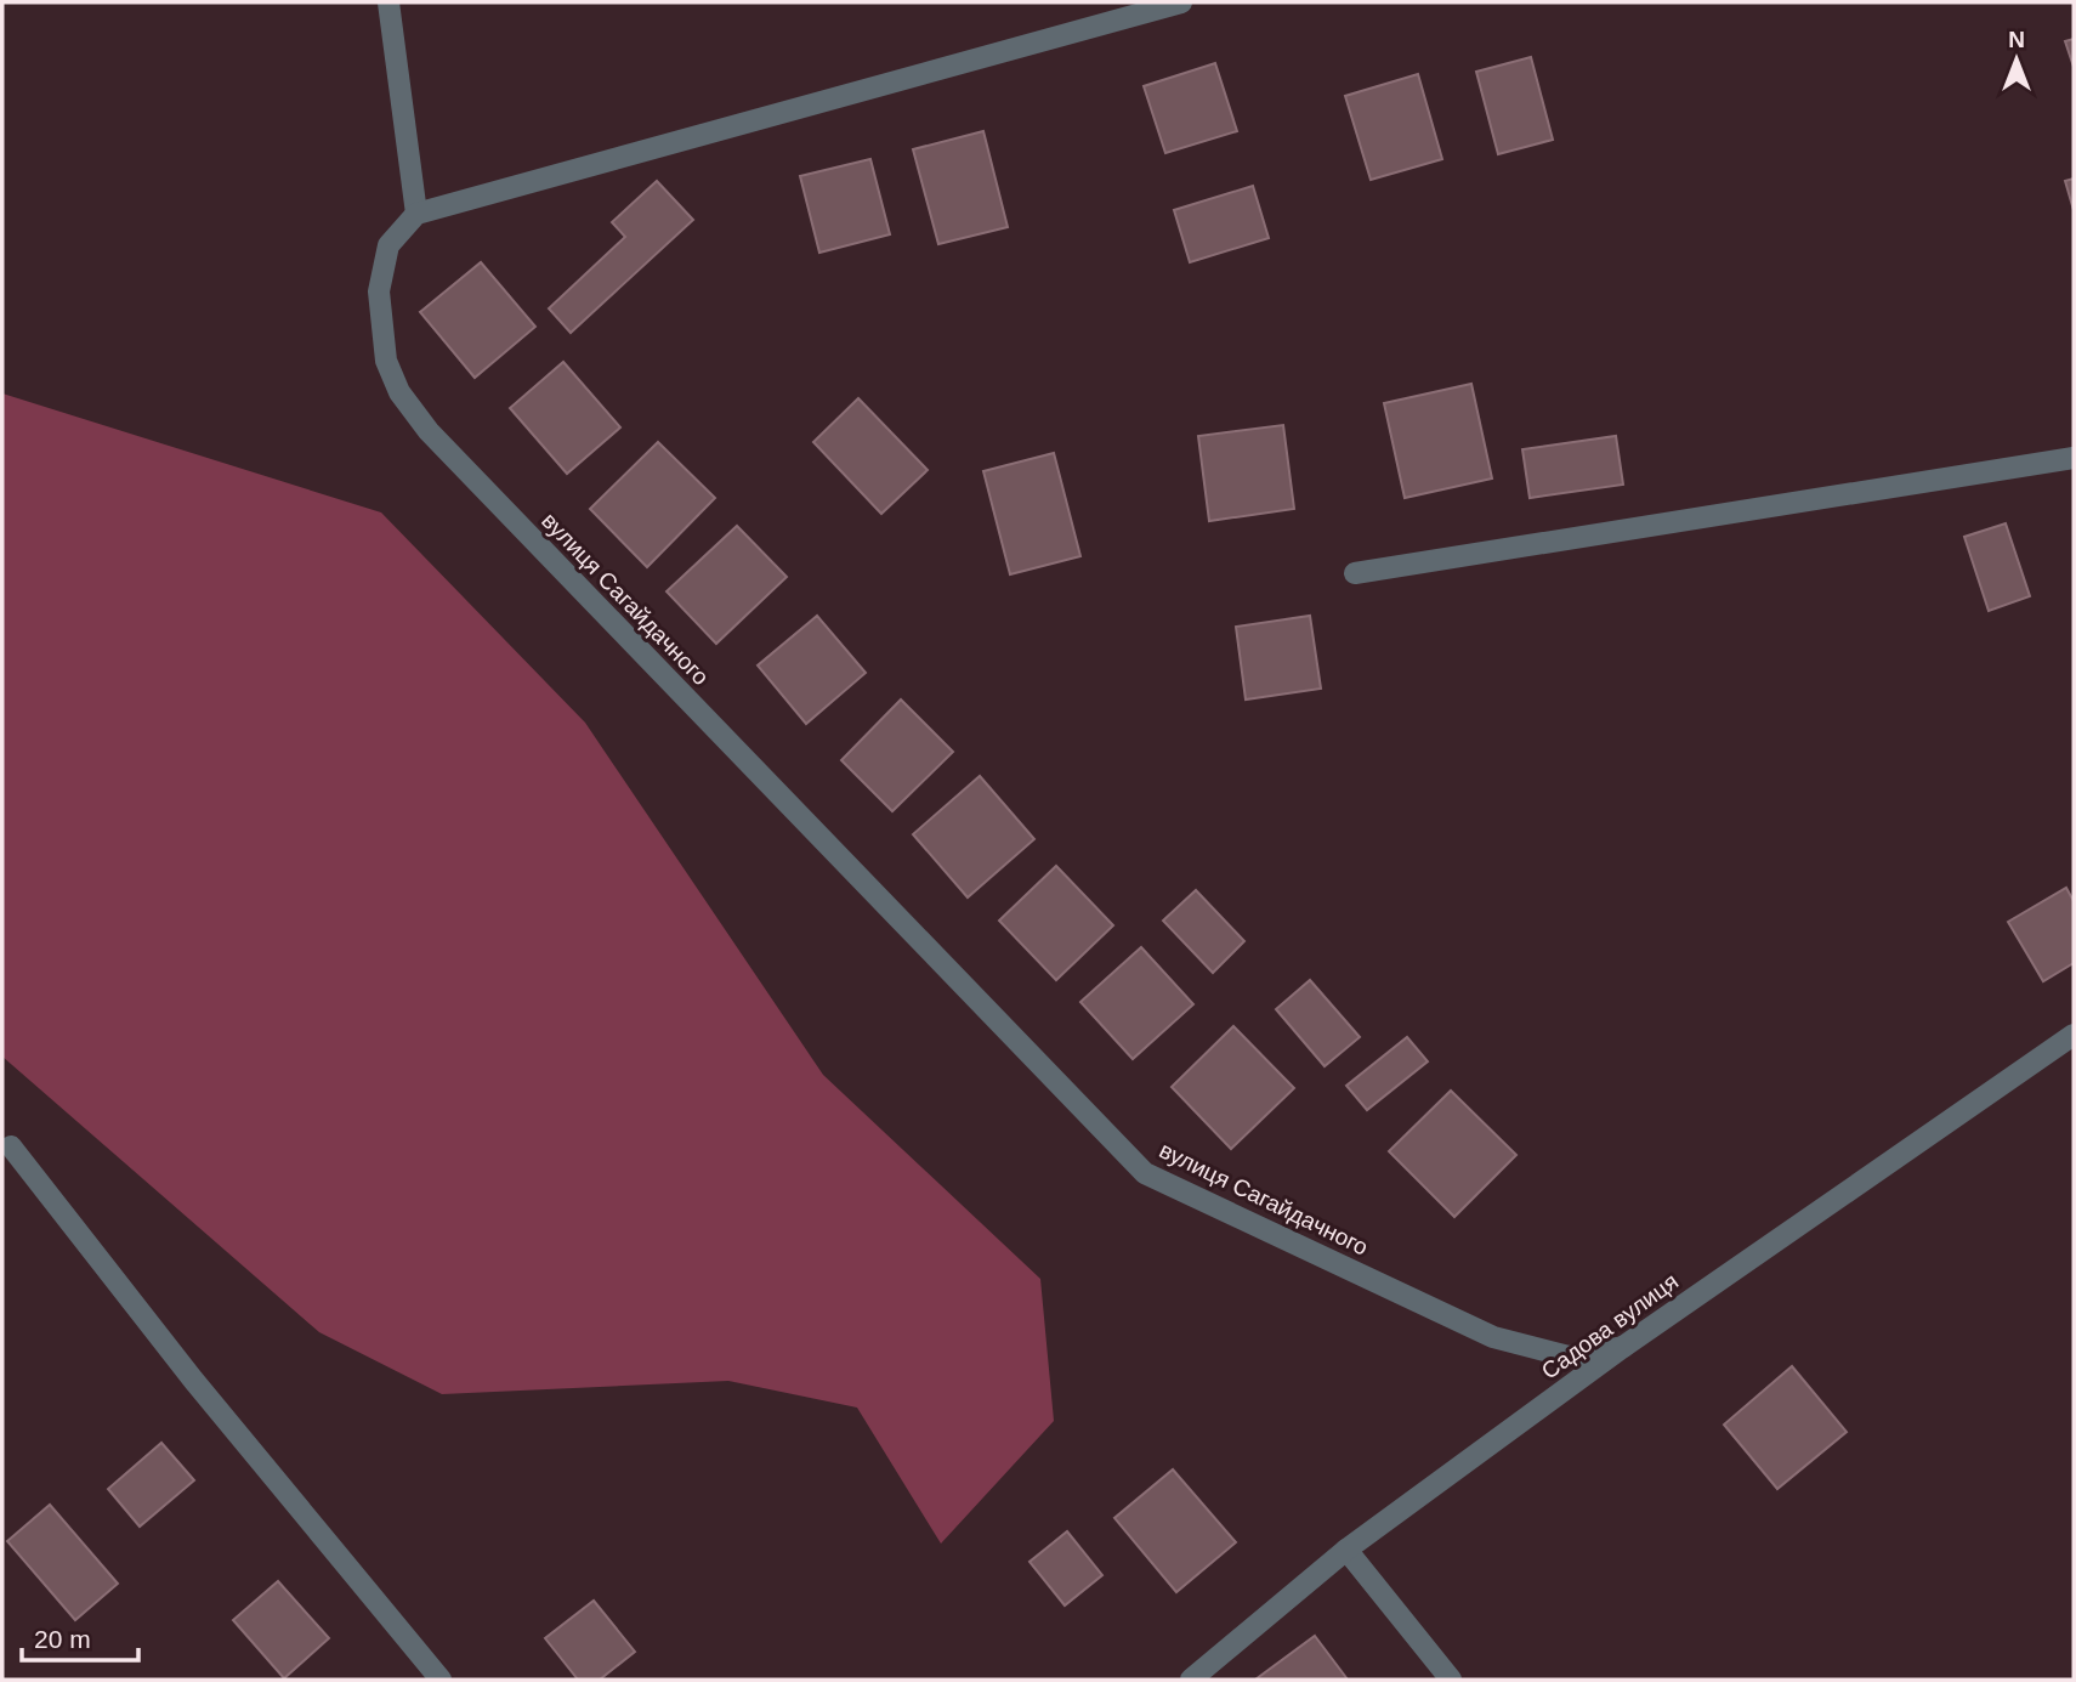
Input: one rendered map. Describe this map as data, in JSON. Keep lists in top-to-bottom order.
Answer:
{
  "streets": {
    "street": ["вулиця Сагайдачного", "Садова вулиця"]
  },
  "crossings": [
    ["вулиця Сагайдачного", "Садова вулиця"]
  ],
  "scale_bar": "20 m",
  "north": "top"
}
